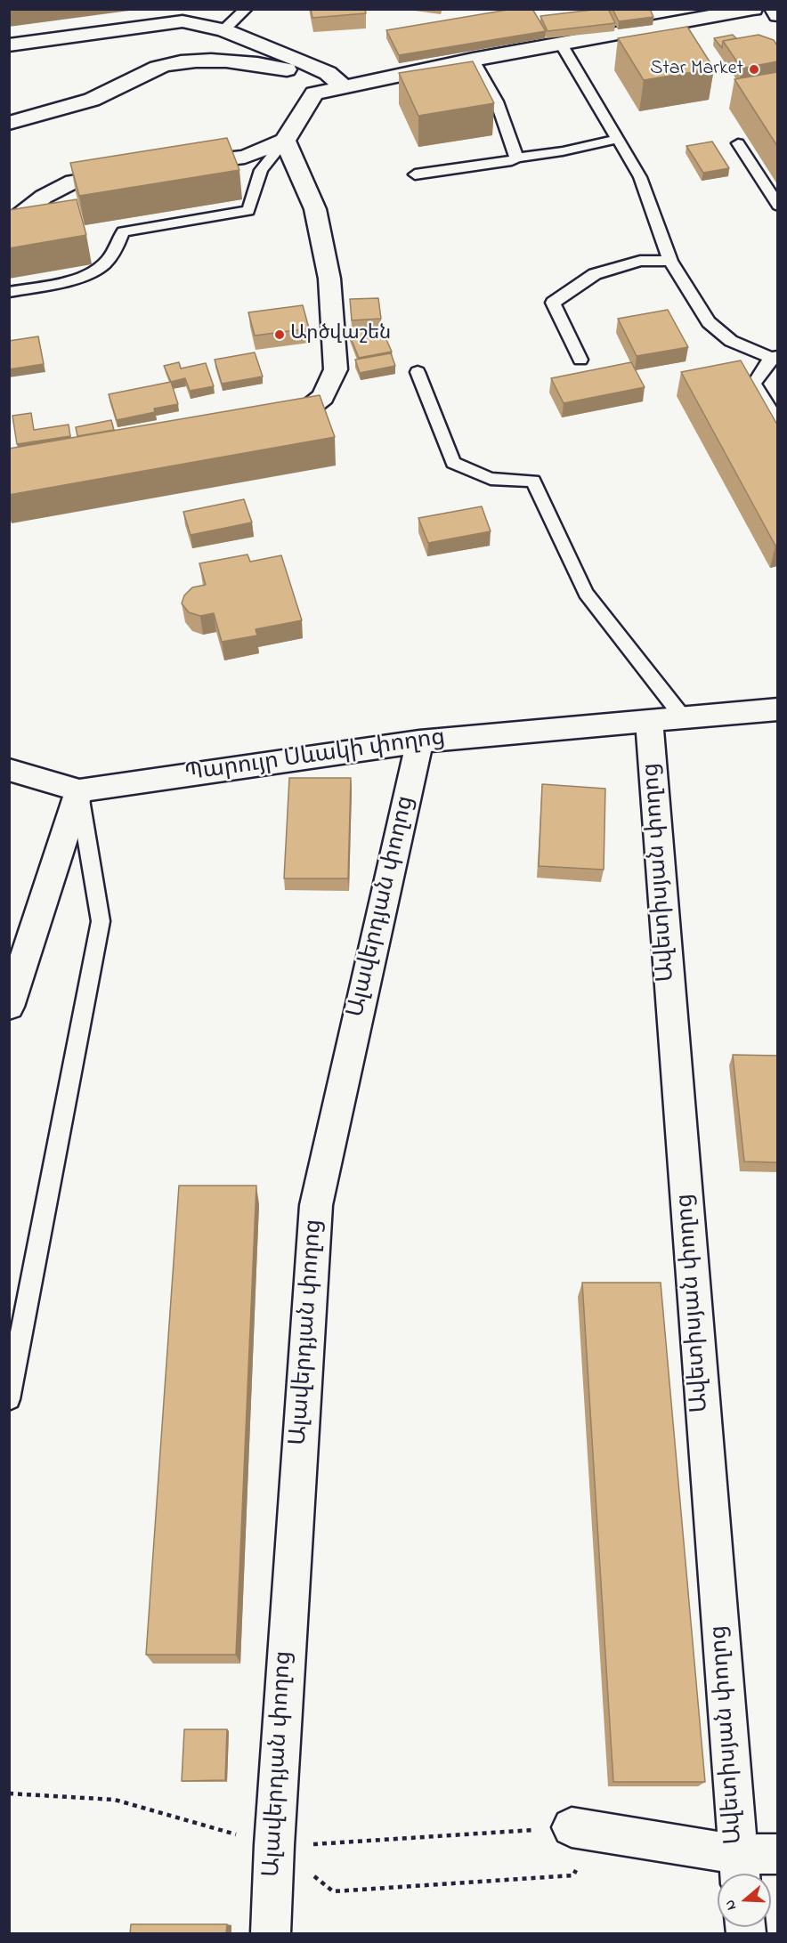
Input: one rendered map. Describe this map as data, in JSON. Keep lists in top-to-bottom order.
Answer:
{
  "streets": {
    "street": ["Պարույր Սևակի փողոց", "Ավետիսյան փողոց", "Ալավերդյան փողոց"]
  },
  "crossings": [
    ["Պարույր Սևակի փողոց", "Ավետիսյան փողոց"],
    ["Պարույր Սևակի փողոց", "Ալավերդյան փողոց"]
  ],
  "places": ["Star Market", "Արծվաշեն"],
  "north": "left"
}
